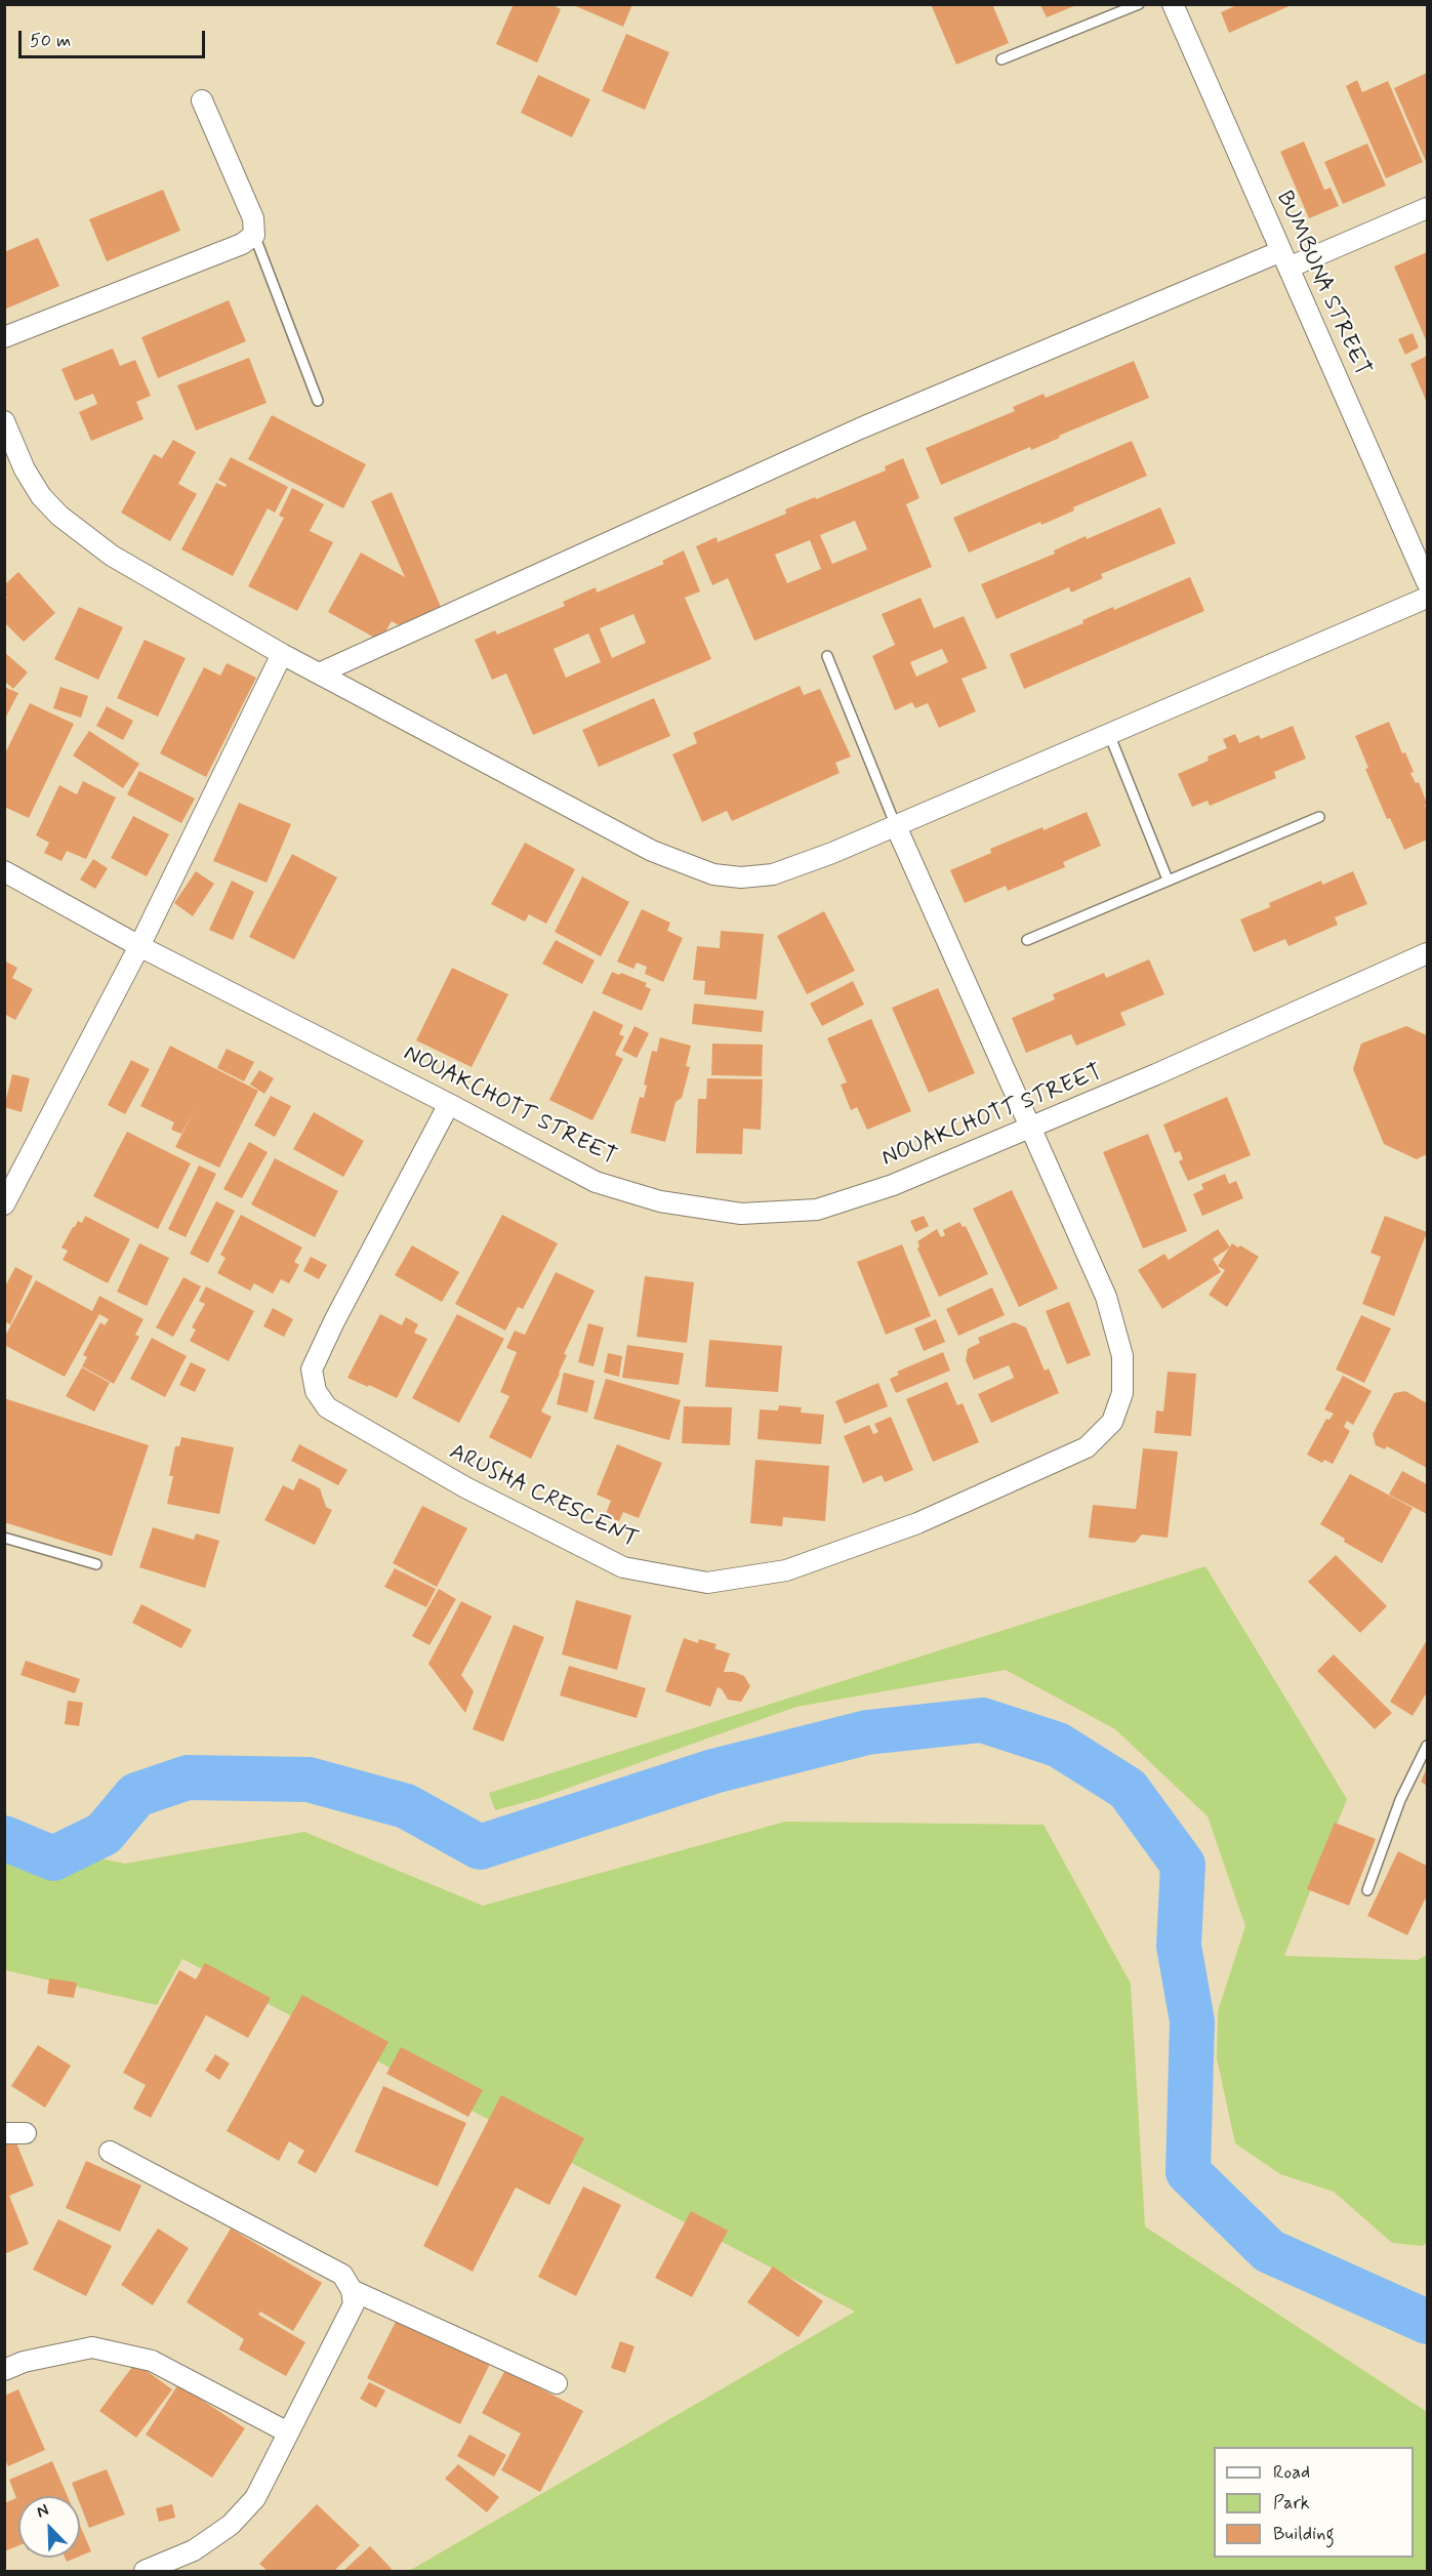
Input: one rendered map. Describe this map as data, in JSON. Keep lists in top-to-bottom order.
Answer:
{
  "streets": {
    "street": ["BUMBUNA STREET", "NOUAKCHOTT STREET", "ARUSHA CRESCENT"]
  },
  "crossings": [
    ["NOUAKCHOTT STREET", "ARUSHA CRESCENT"]
  ],
  "legend": ["Road", "Park", "Building"],
  "scale_bar": "50 m",
  "north": "top left"
}
